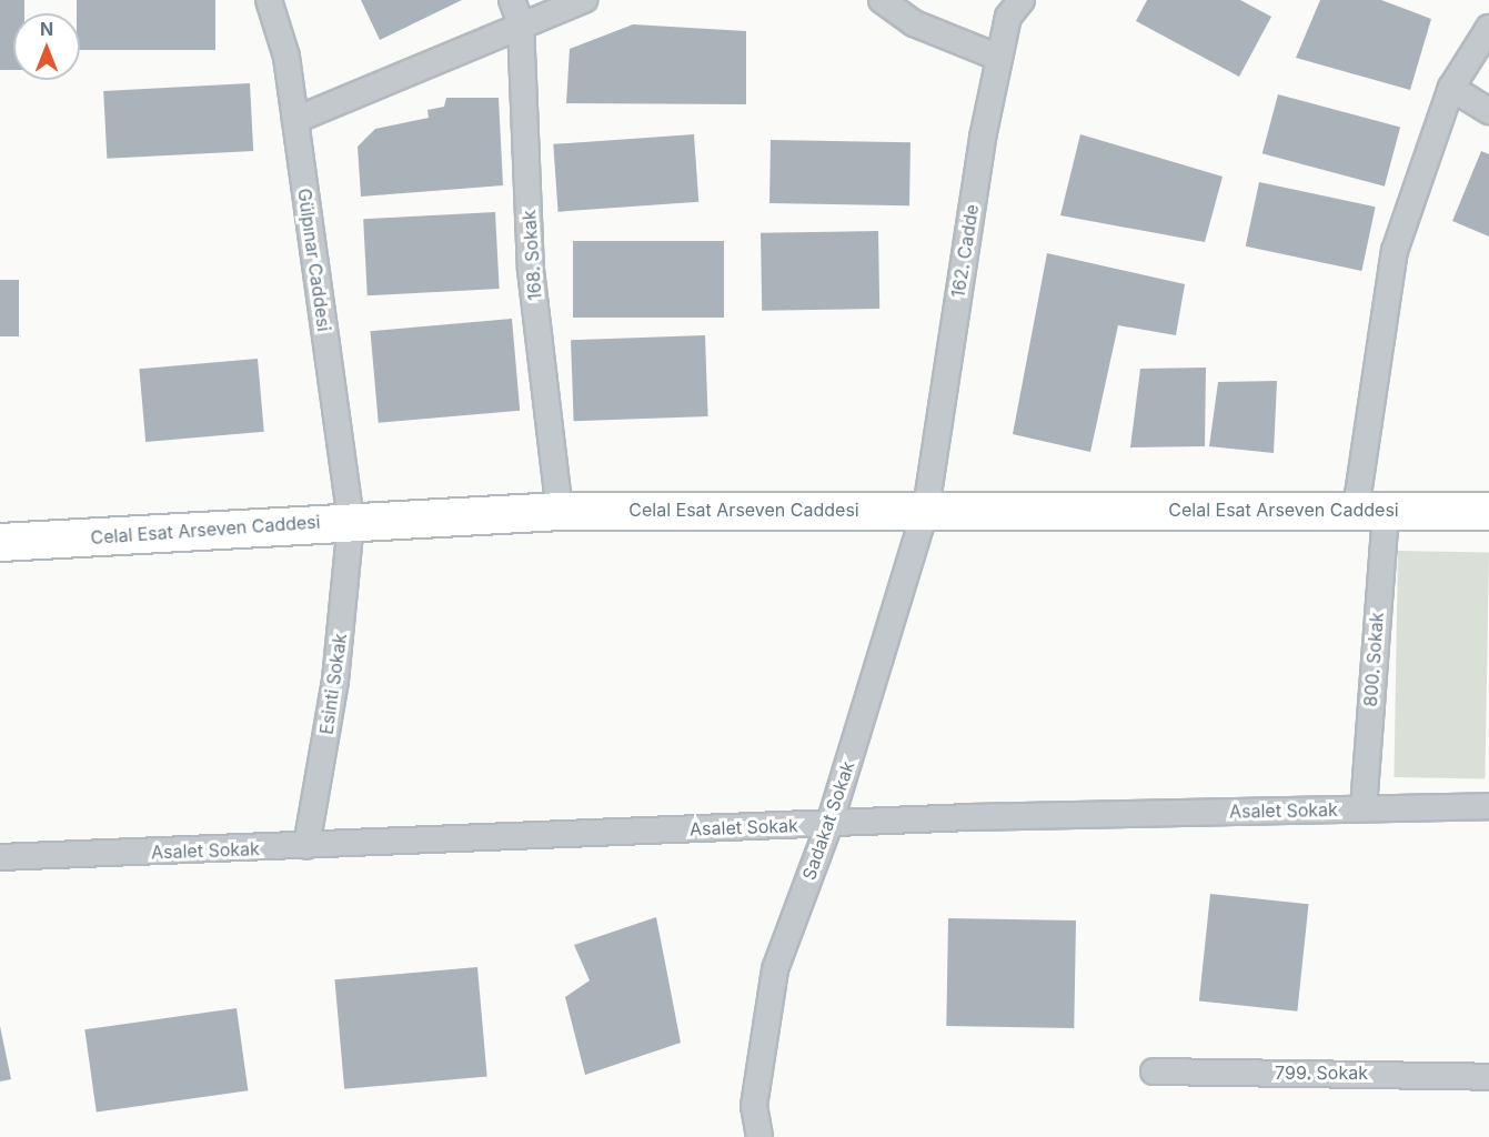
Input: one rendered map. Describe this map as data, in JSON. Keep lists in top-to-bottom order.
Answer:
{
  "streets": {
    "main road": ["Celal Esat Arseven Caddesi"],
    "street": [
      "162. Cadde",
      "168. Sokak",
      "Gülpınar Caddesi",
      "800. Sokak",
      "Esinti Sokak",
      "Asalet Sokak",
      "Sadakat Sokak",
      "799. Sokak"
    ]
  },
  "crossings": [
    ["162. Cadde", "Celal Esat Arseven Caddesi"],
    ["162. Cadde", "Sadakat Sokak"],
    ["168. Sokak", "Celal Esat Arseven Caddesi"],
    ["Gülpınar Caddesi", "Celal Esat Arseven Caddesi"],
    ["Gülpınar Caddesi", "Esinti Sokak"],
    ["Celal Esat Arseven Caddesi", "800. Sokak"],
    ["Celal Esat Arseven Caddesi", "Esinti Sokak"],
    ["Celal Esat Arseven Caddesi", "Sadakat Sokak"],
    ["800. Sokak", "Asalet Sokak"],
    ["Esinti Sokak", "Asalet Sokak"],
    ["Asalet Sokak", "Sadakat Sokak"]
  ],
  "north": "top"
}
